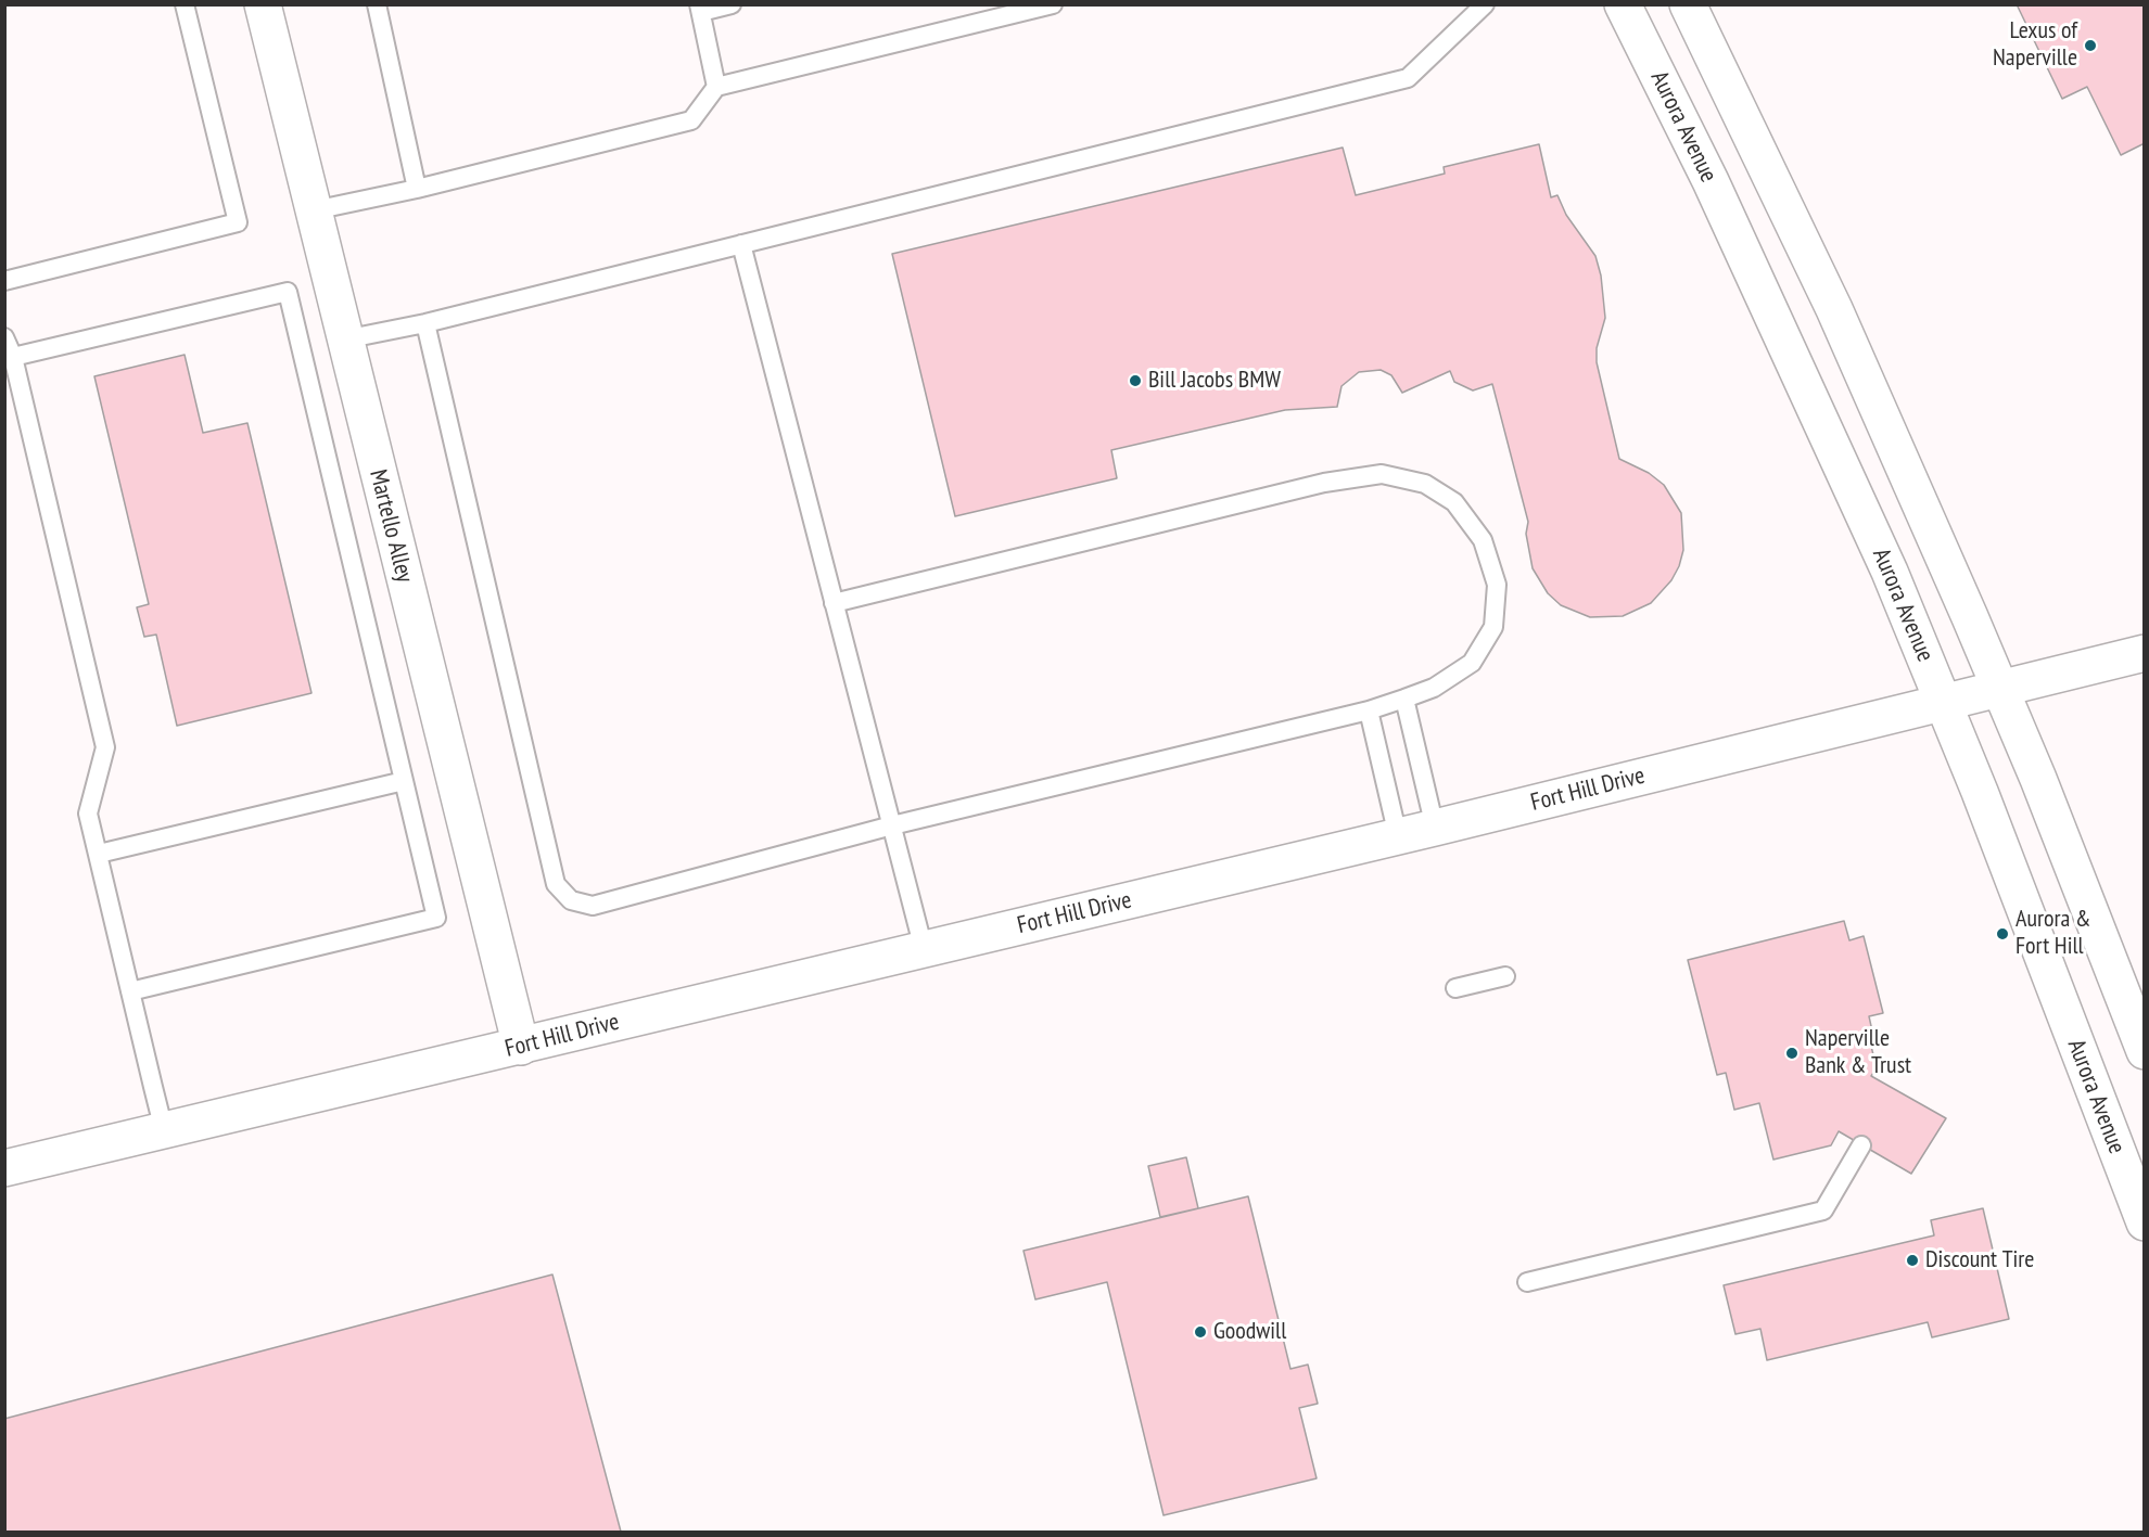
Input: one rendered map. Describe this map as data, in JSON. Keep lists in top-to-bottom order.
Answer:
{
  "streets": {
    "street": ["Aurora Avenue", "Martello Alley", "Fort Hill Drive"]
  },
  "crossings": [
    ["Aurora Avenue", "Fort Hill Drive"],
    ["Martello Alley", "Fort Hill Drive"]
  ],
  "places": [
    "Lexus of Naperville",
    "Bill Jacobs BMW",
    "Aurora & Fort Hill",
    "Naperville Bank & Trust",
    "Discount Tire",
    "Goodwill"
  ]
}
